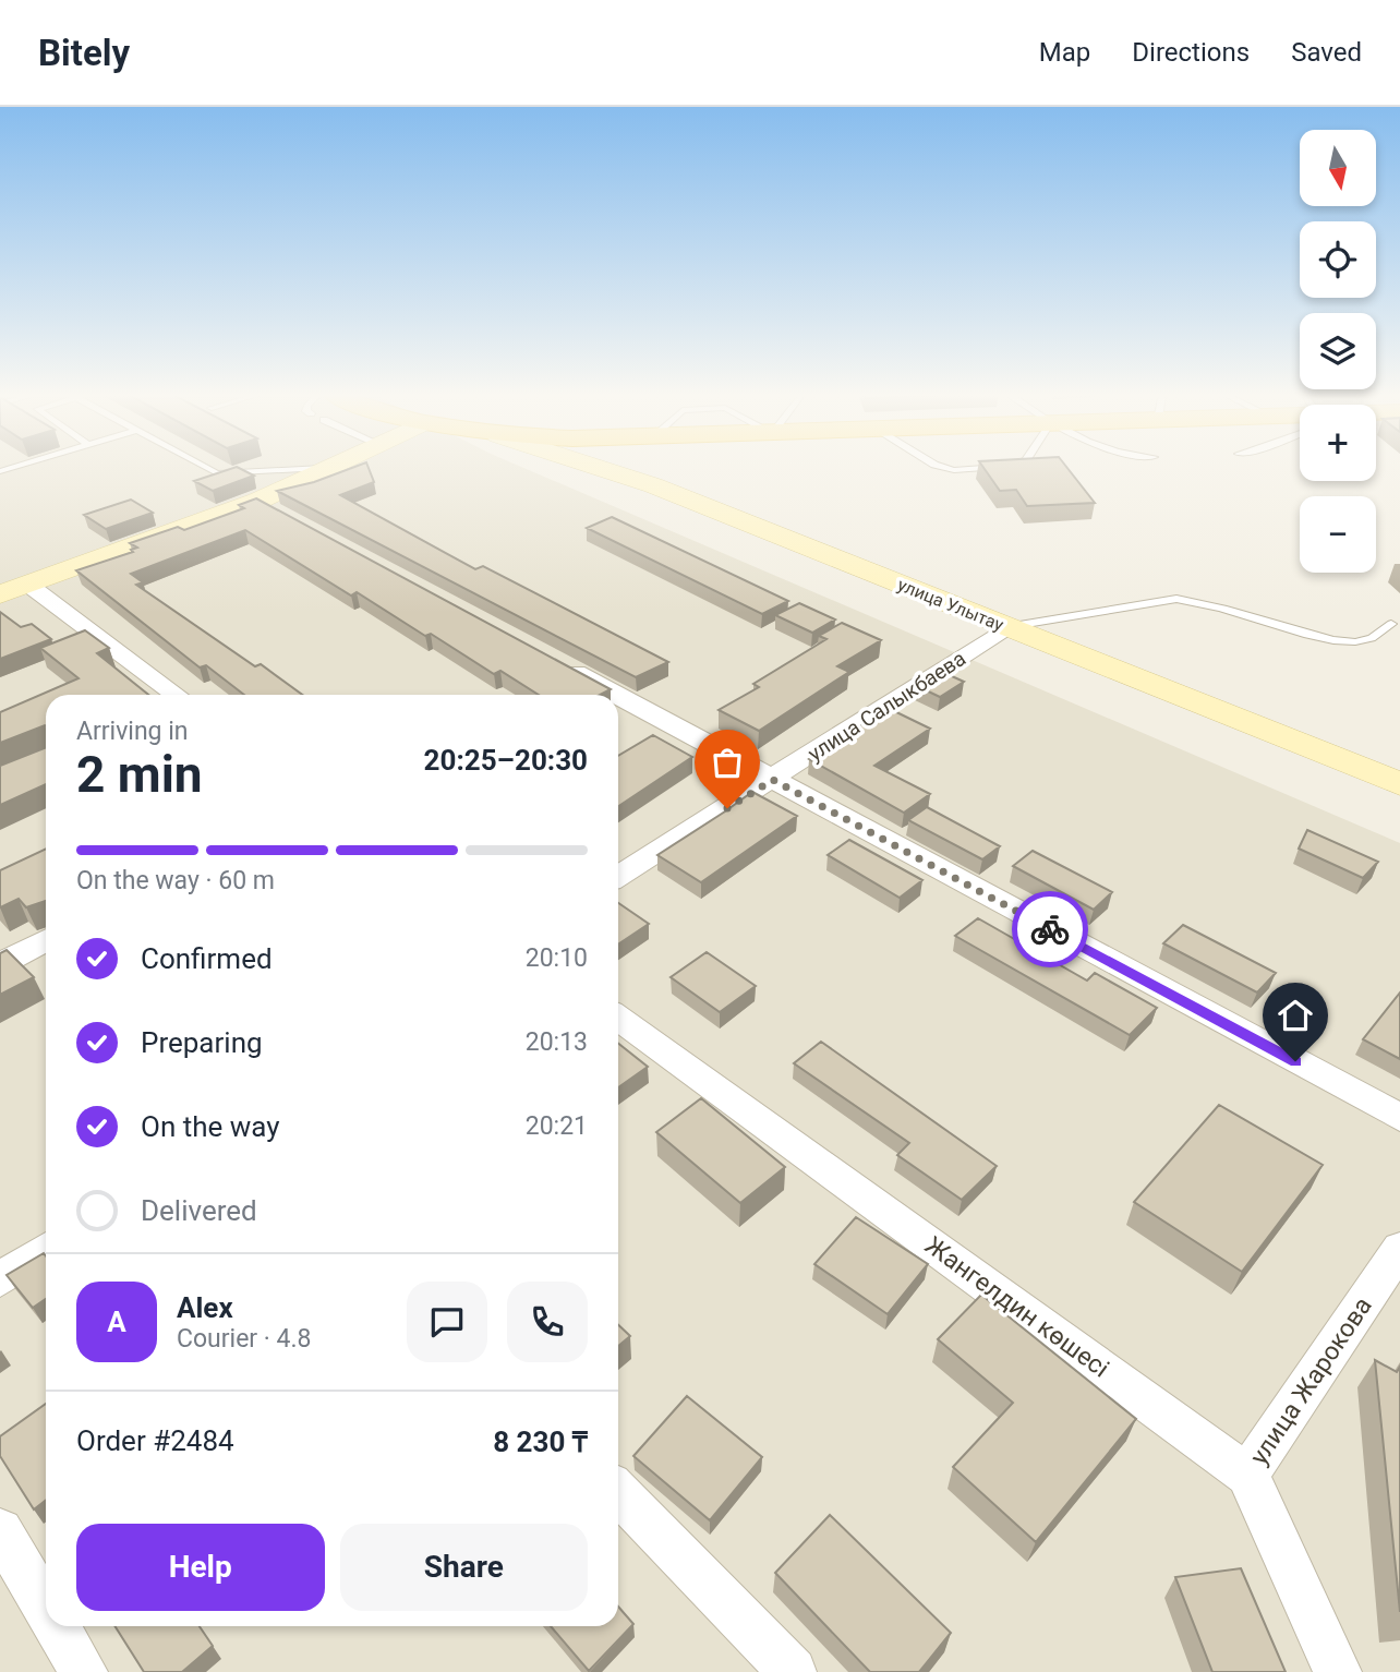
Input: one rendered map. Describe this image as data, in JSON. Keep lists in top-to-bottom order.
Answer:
{
  "streets": {
    "street": [
      "улица Улытау",
      "улица Салыкбаева",
      "Жангелдин көшесі",
      "улица Жарокова"
    ]
  },
  "crossings": [
    ["улица Улытау", "улица Салыкбаева"],
    ["Жангелдин көшесі", "улица Жарокова"]
  ],
  "north": "bottom",
  "page": {
    "header": "Bitely",
    "nav": ["Map", "Directions", "Saved"],
    "map_buttons": ["+", "−"],
    "heading": ["2 min", "Arriving in", "20:25–20:30"],
    "panel": [
      "Alex",
      "Courier · 4.8",
      "Order #2484",
      "8 230 ₸"
    ],
    "bar": "On the way · 60 m",
    "list": [
      ["Confirmed", "20:10"],
      ["Preparing", "20:13"],
      ["On the way", "20:21"],
      "Delivered"
    ],
    "round": "A",
    "buttons": ["Help", "Share"]
  }
}
